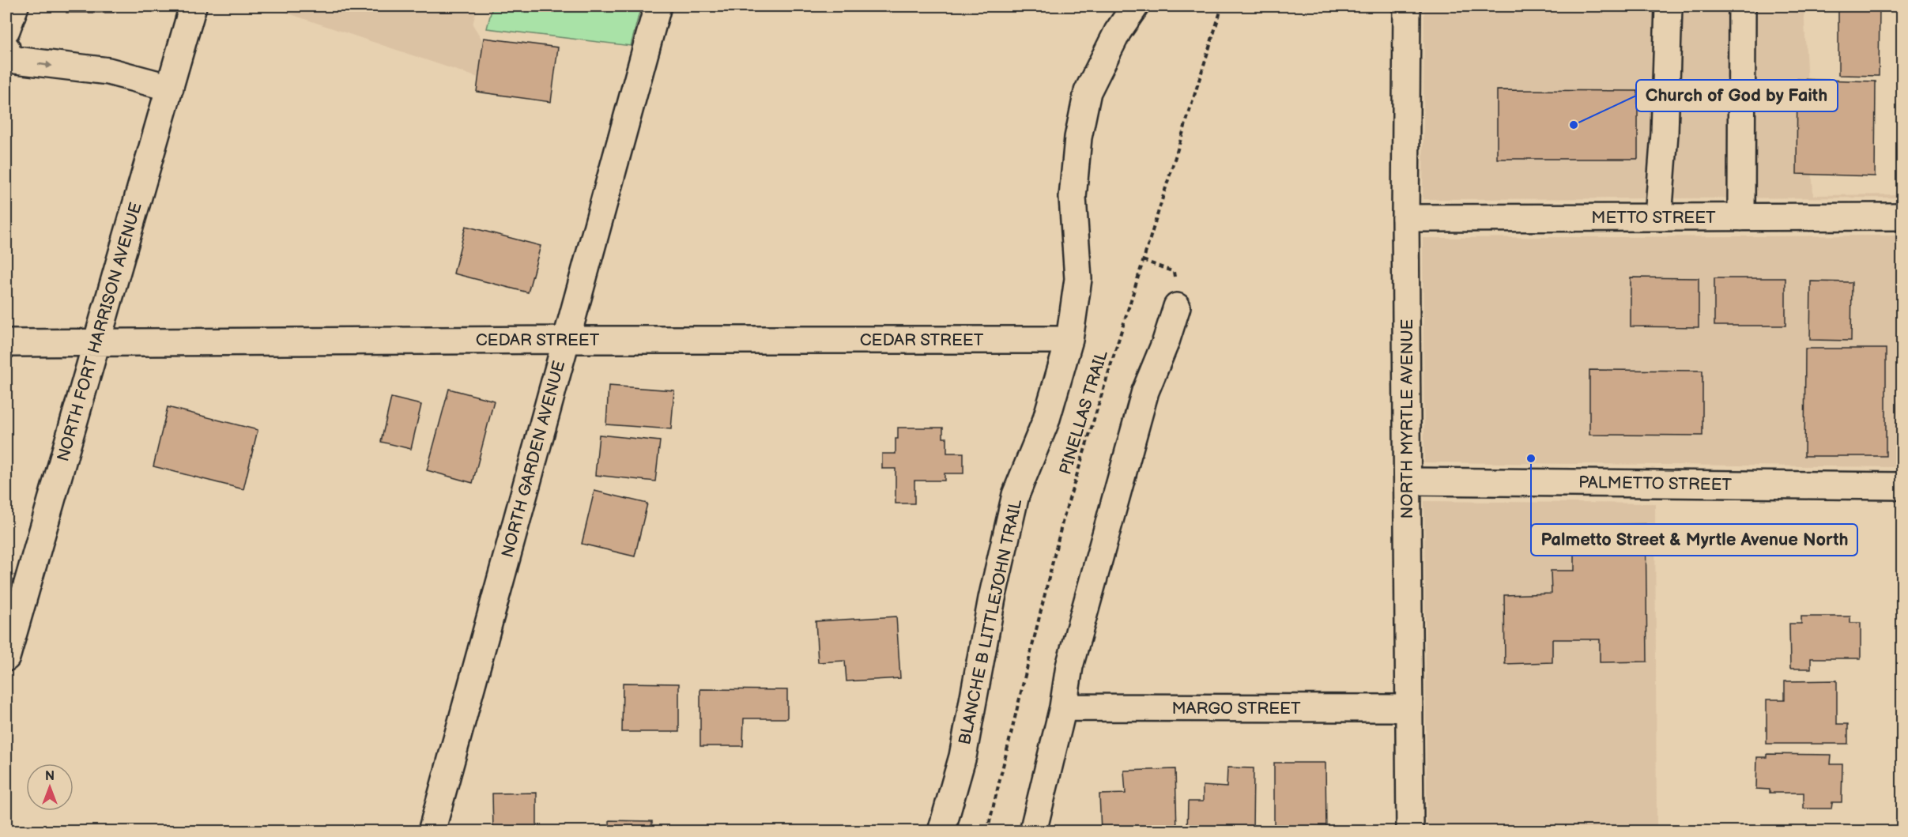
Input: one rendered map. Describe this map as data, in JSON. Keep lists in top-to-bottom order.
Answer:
{
  "streets": {
    "street": [
      "METTO STREET",
      "NORTH FORT HARRISON AVENUE",
      "CEDAR STREET",
      "NORTH MYRTLE AVENUE",
      "NORTH GARDEN AVENUE",
      "PALMETTO STREET",
      "BLANCHE B LITTLEJOHN TRAIL",
      "MARGO STREET"
    ],
    "path": ["PINELLAS TRAIL"]
  },
  "crossings": [
    ["METTO STREET", "NORTH MYRTLE AVENUE"],
    ["NORTH FORT HARRISON AVENUE", "CEDAR STREET"],
    ["CEDAR STREET", "NORTH GARDEN AVENUE"],
    ["CEDAR STREET", "BLANCHE B LITTLEJOHN TRAIL"],
    ["NORTH MYRTLE AVENUE", "PALMETTO STREET"],
    ["NORTH MYRTLE AVENUE", "MARGO STREET"]
  ],
  "places": ["Church of God by Faith", "Palmetto Street & Myrtle Avenue North"],
  "north": "top"
}
